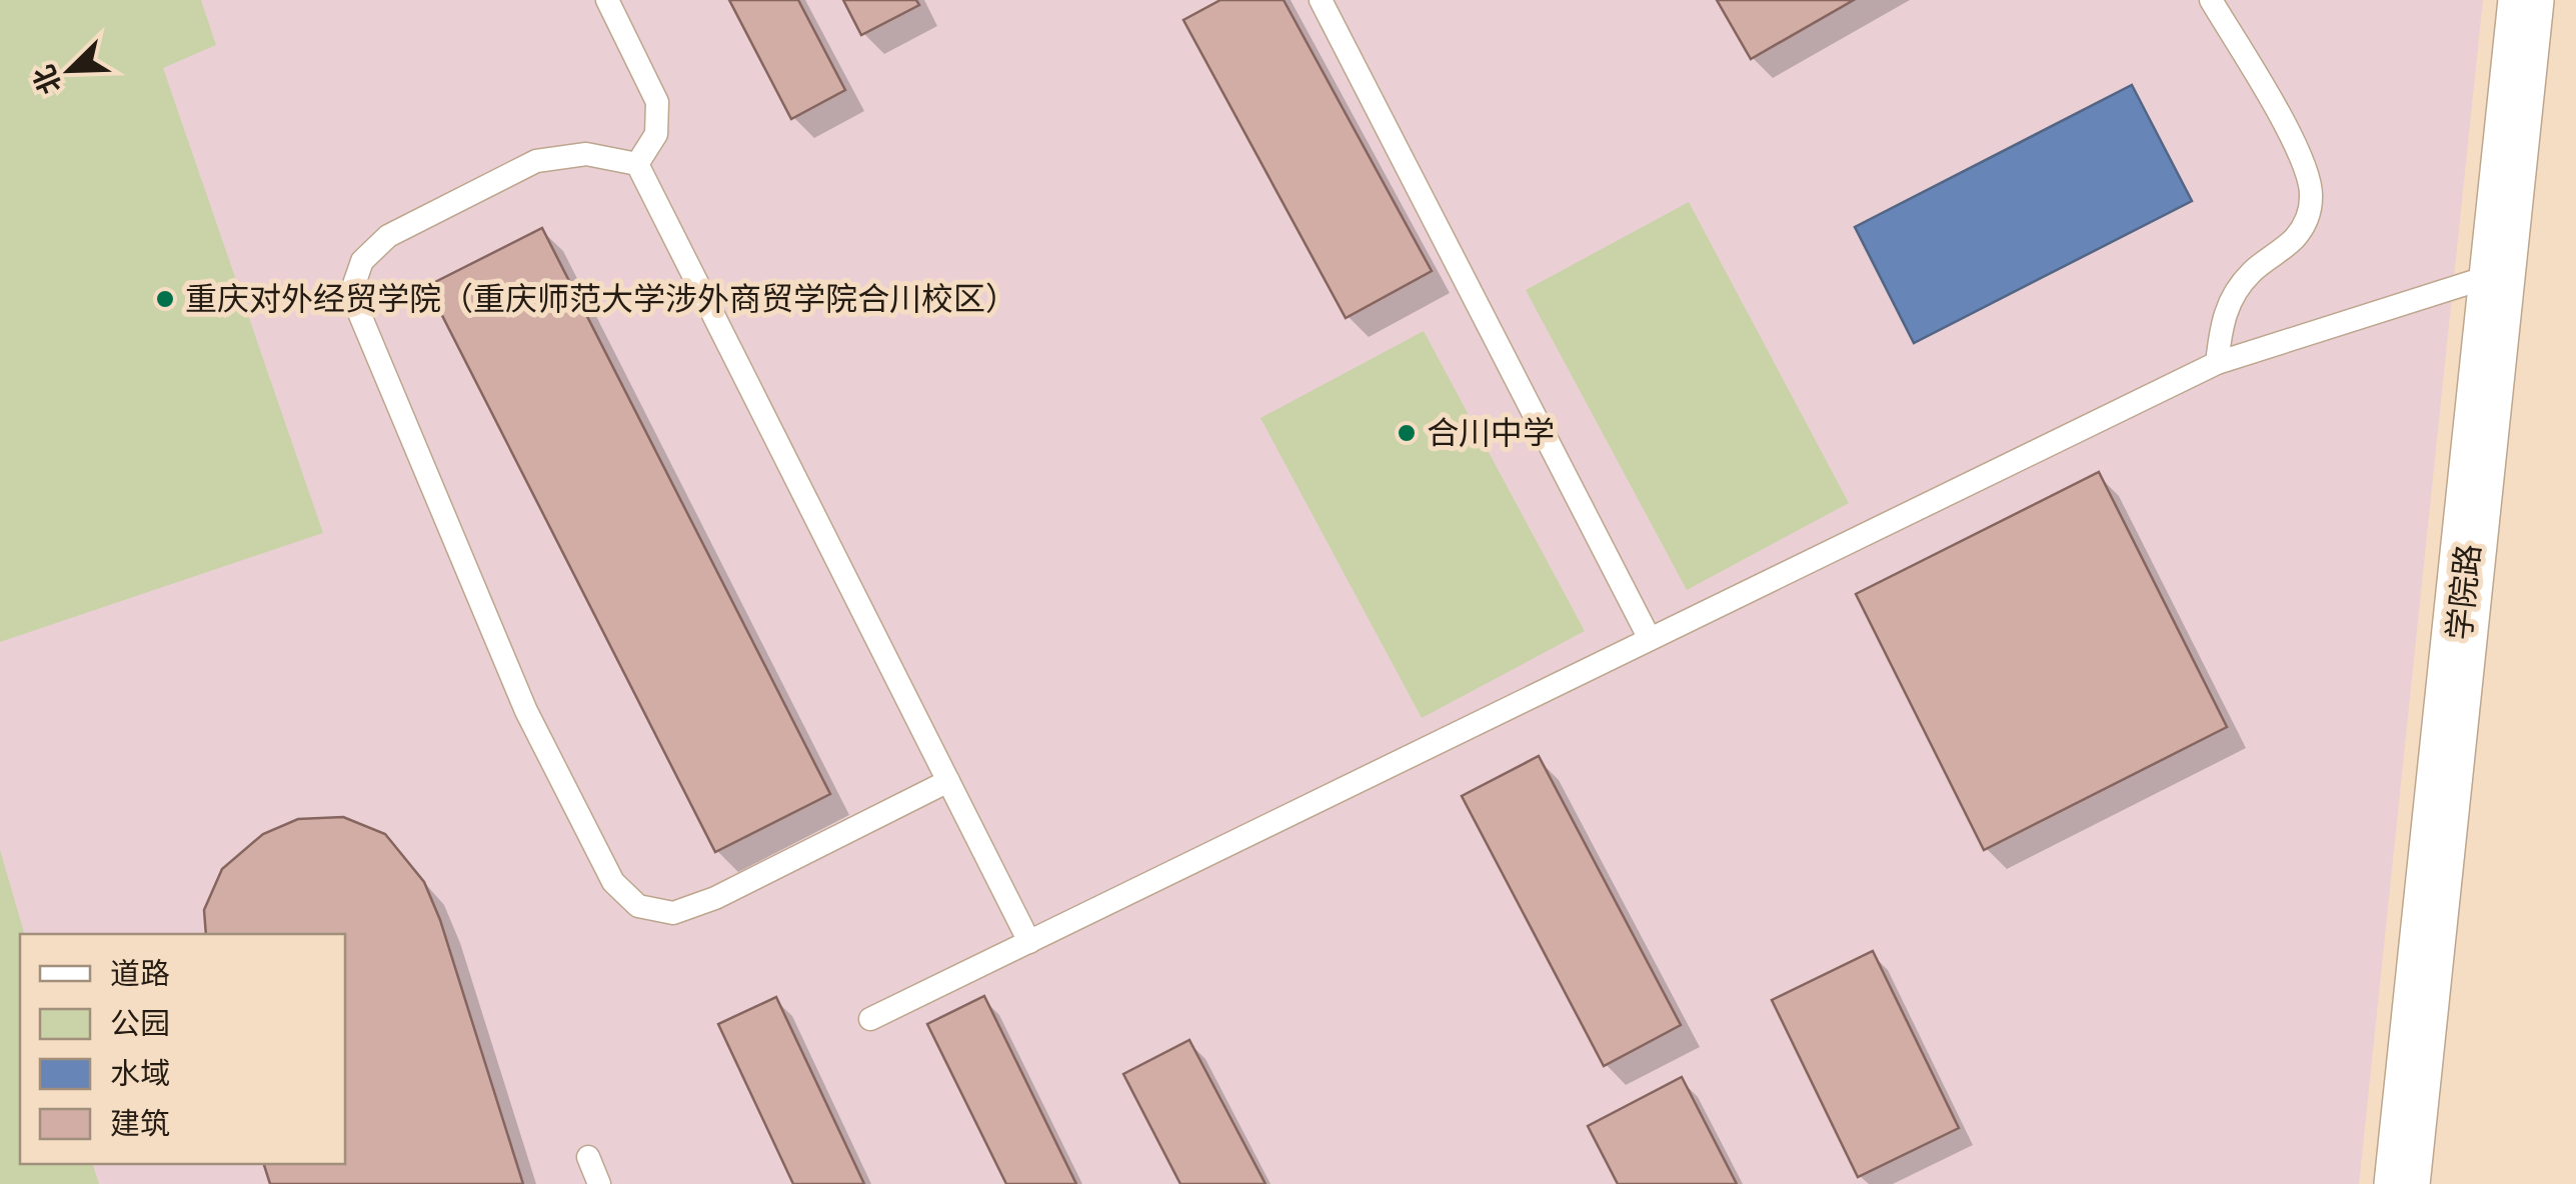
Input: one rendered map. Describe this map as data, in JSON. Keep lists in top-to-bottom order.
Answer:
{
  "streets": {
    "street": ["学院路"]
  },
  "places": ["重庆对外经贸学院（重庆师范大学涉外商贸学院合川校区）", "合川中学"],
  "legend": [
    "道路",
    "公园",
    "水域",
    "建筑"
  ],
  "north": "bottom left"
}
